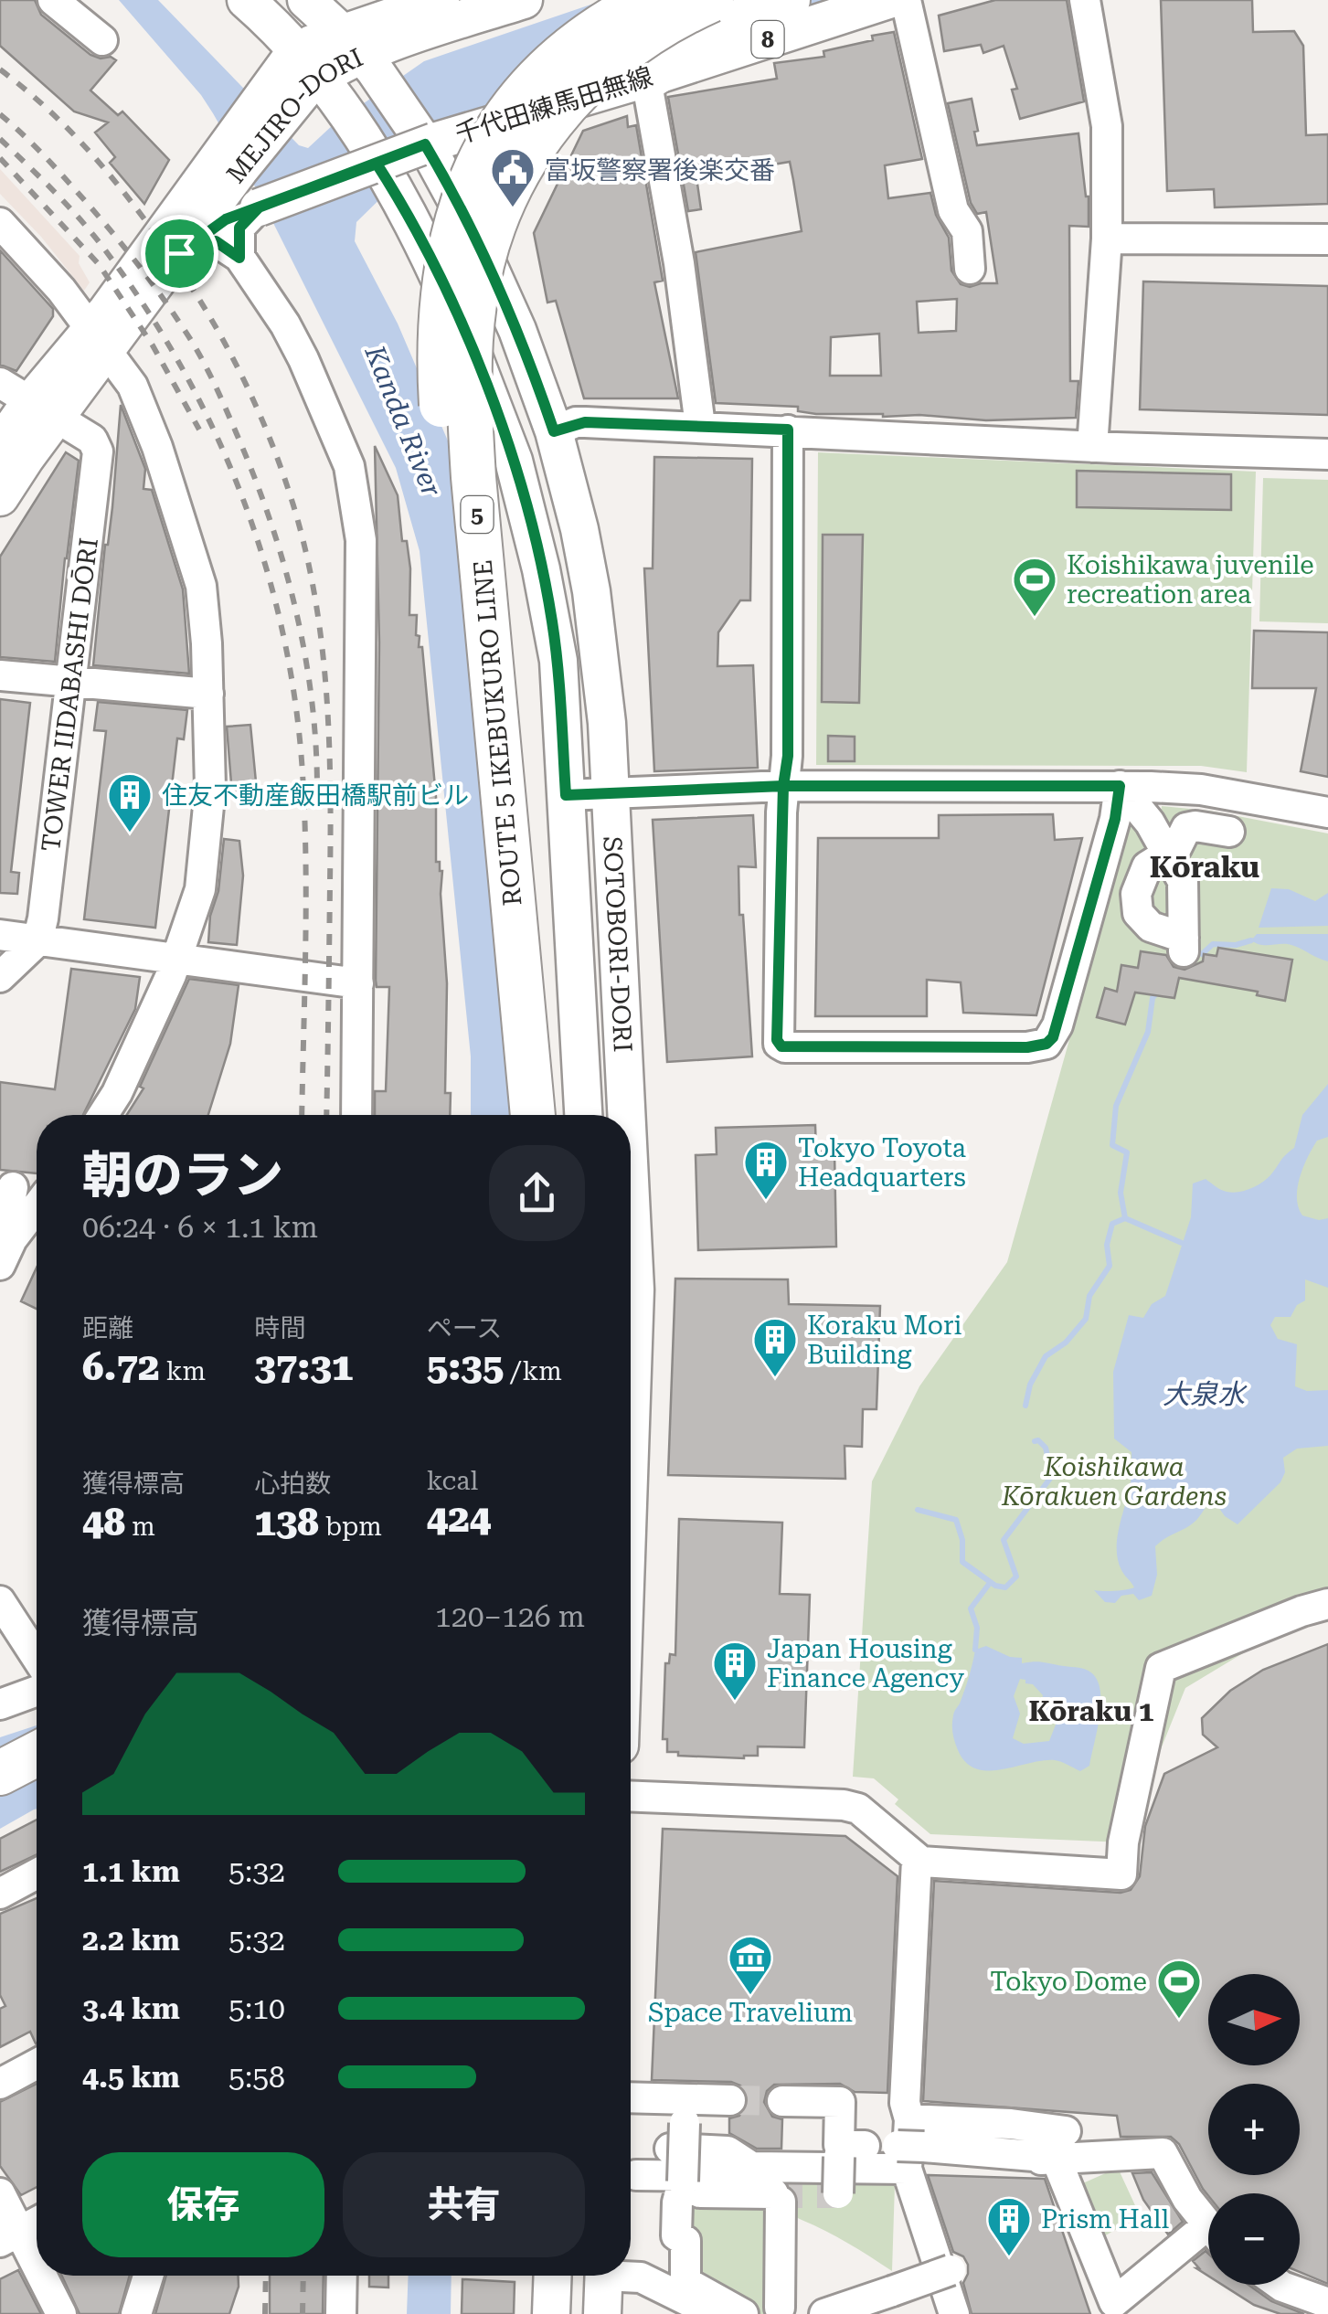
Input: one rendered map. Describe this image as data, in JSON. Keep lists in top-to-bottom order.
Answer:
{
  "streets": {
    "highway": ["5", "ROUTE 5 IKEBUKURO LINE"],
    "main road": [
      "8",
      "千代田練馬田無線",
      "MEJIRO-DORI",
      "SOTOBORI-DORI"
    ],
    "street": ["TOWER IIDABASHI DŌRI"]
  },
  "crossings": [
    ["千代田練馬田無線", "MEJIRO-DORI"],
    ["千代田練馬田無線", "SOTOBORI-DORI"],
    ["MEJIRO-DORI", "TOWER IIDABASHI DŌRI"],
    ["MEJIRO-DORI", "SOTOBORI-DORI"]
  ],
  "districts": ["Kōraku", "Kōraku 1"],
  "water": ["Kanda River", "大泉水"],
  "parks": ["Koishikawa Kōrakuen Gardens"],
  "places": {
    "public building": ["富坂警察署後楽交番"],
    "sports": ["Koishikawa juvenile recreation area", "Tokyo Dome"],
    "building": [
      "住友不動産飯田橋駅前ビル",
      "Tokyo Toyota Headquarters",
      "Koraku Mori Building",
      "Japan Housing Finance Agency",
      "Prism Hall"
    ],
    "museum": ["Space Travelium"]
  },
  "north": "right",
  "page": {
    "heading": ["朝のラン", "06:24 · 6 × 1.1 km"],
    "stats": [
      ["距離", "6.72 km"],
      ["時間", "37:31"],
      ["ペース", "5:35 /km"],
      ["獲得標高", "48 m"],
      ["心拍数", "138 bpm"],
      ["kcal", "424"]
    ],
    "chart": ["獲得標高", "120–126 m"],
    "list": [
      {
        "name": "1.1 km",
        "note": "5:32"
      },
      {
        "name": "2.2 km",
        "note": "5:32"
      },
      {
        "name": "3.4 km",
        "note": "5:10"
      },
      {
        "name": "4.5 km",
        "note": "5:58"
      }
    ],
    "map_buttons": ["+", "−"],
    "buttons": ["保存", "共有"]
  }
}
